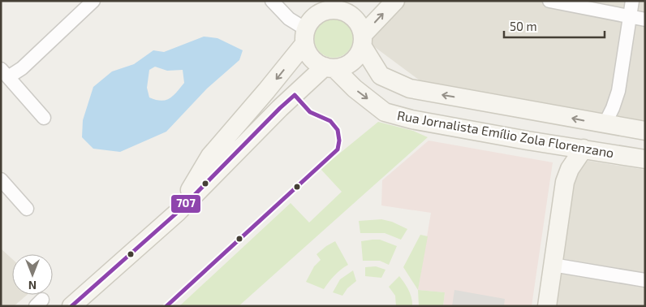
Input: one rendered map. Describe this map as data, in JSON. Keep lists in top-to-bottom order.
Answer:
{
  "streets": {
    "street": ["Rua Jornalista Emílio Zola Florenzano"]
  },
  "lines": ["transit line 707"],
  "scale_bar": "50 m",
  "north": "bottom"
}
